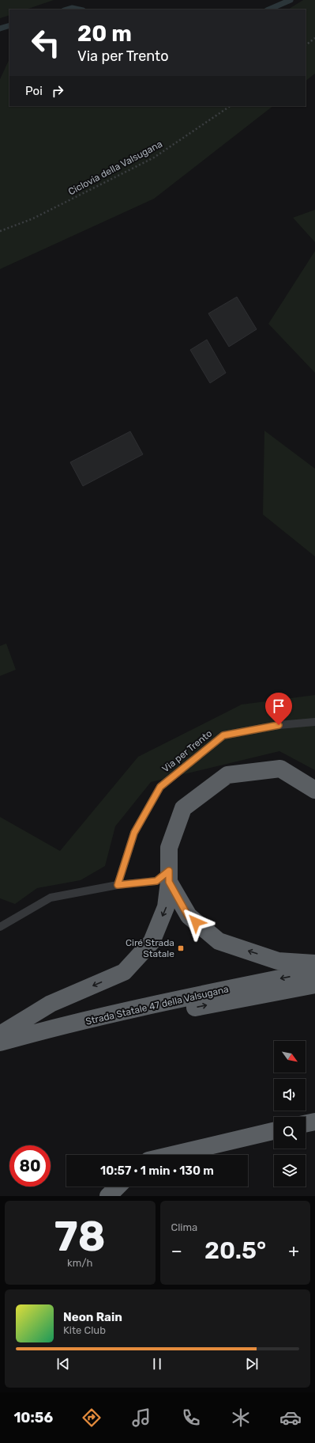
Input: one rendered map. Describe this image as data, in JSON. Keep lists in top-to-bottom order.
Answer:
{
  "streets": {
    "highway": ["Strada Statale 47 della Valsugana"],
    "lane": ["Via per Trento"],
    "path": ["Ciclovia della Valsugana"]
  },
  "places": {
    "transit": ["Ciré Strada Statale"]
  },
  "north": "bottom right",
  "page": {
    "turn": ["20 m", "Via per Trento"],
    "then": "Poi",
    "limit": "80",
    "trip": "10:57 · 1 min · 130 m",
    "tile": [
      ["78", "km/h"],
      "Clima"
    ],
    "heat": ["−", "20.5°", "+"],
    "song": ["Neon Rain", "Kite Club"],
    "tabs": "10:56"
  }
}
